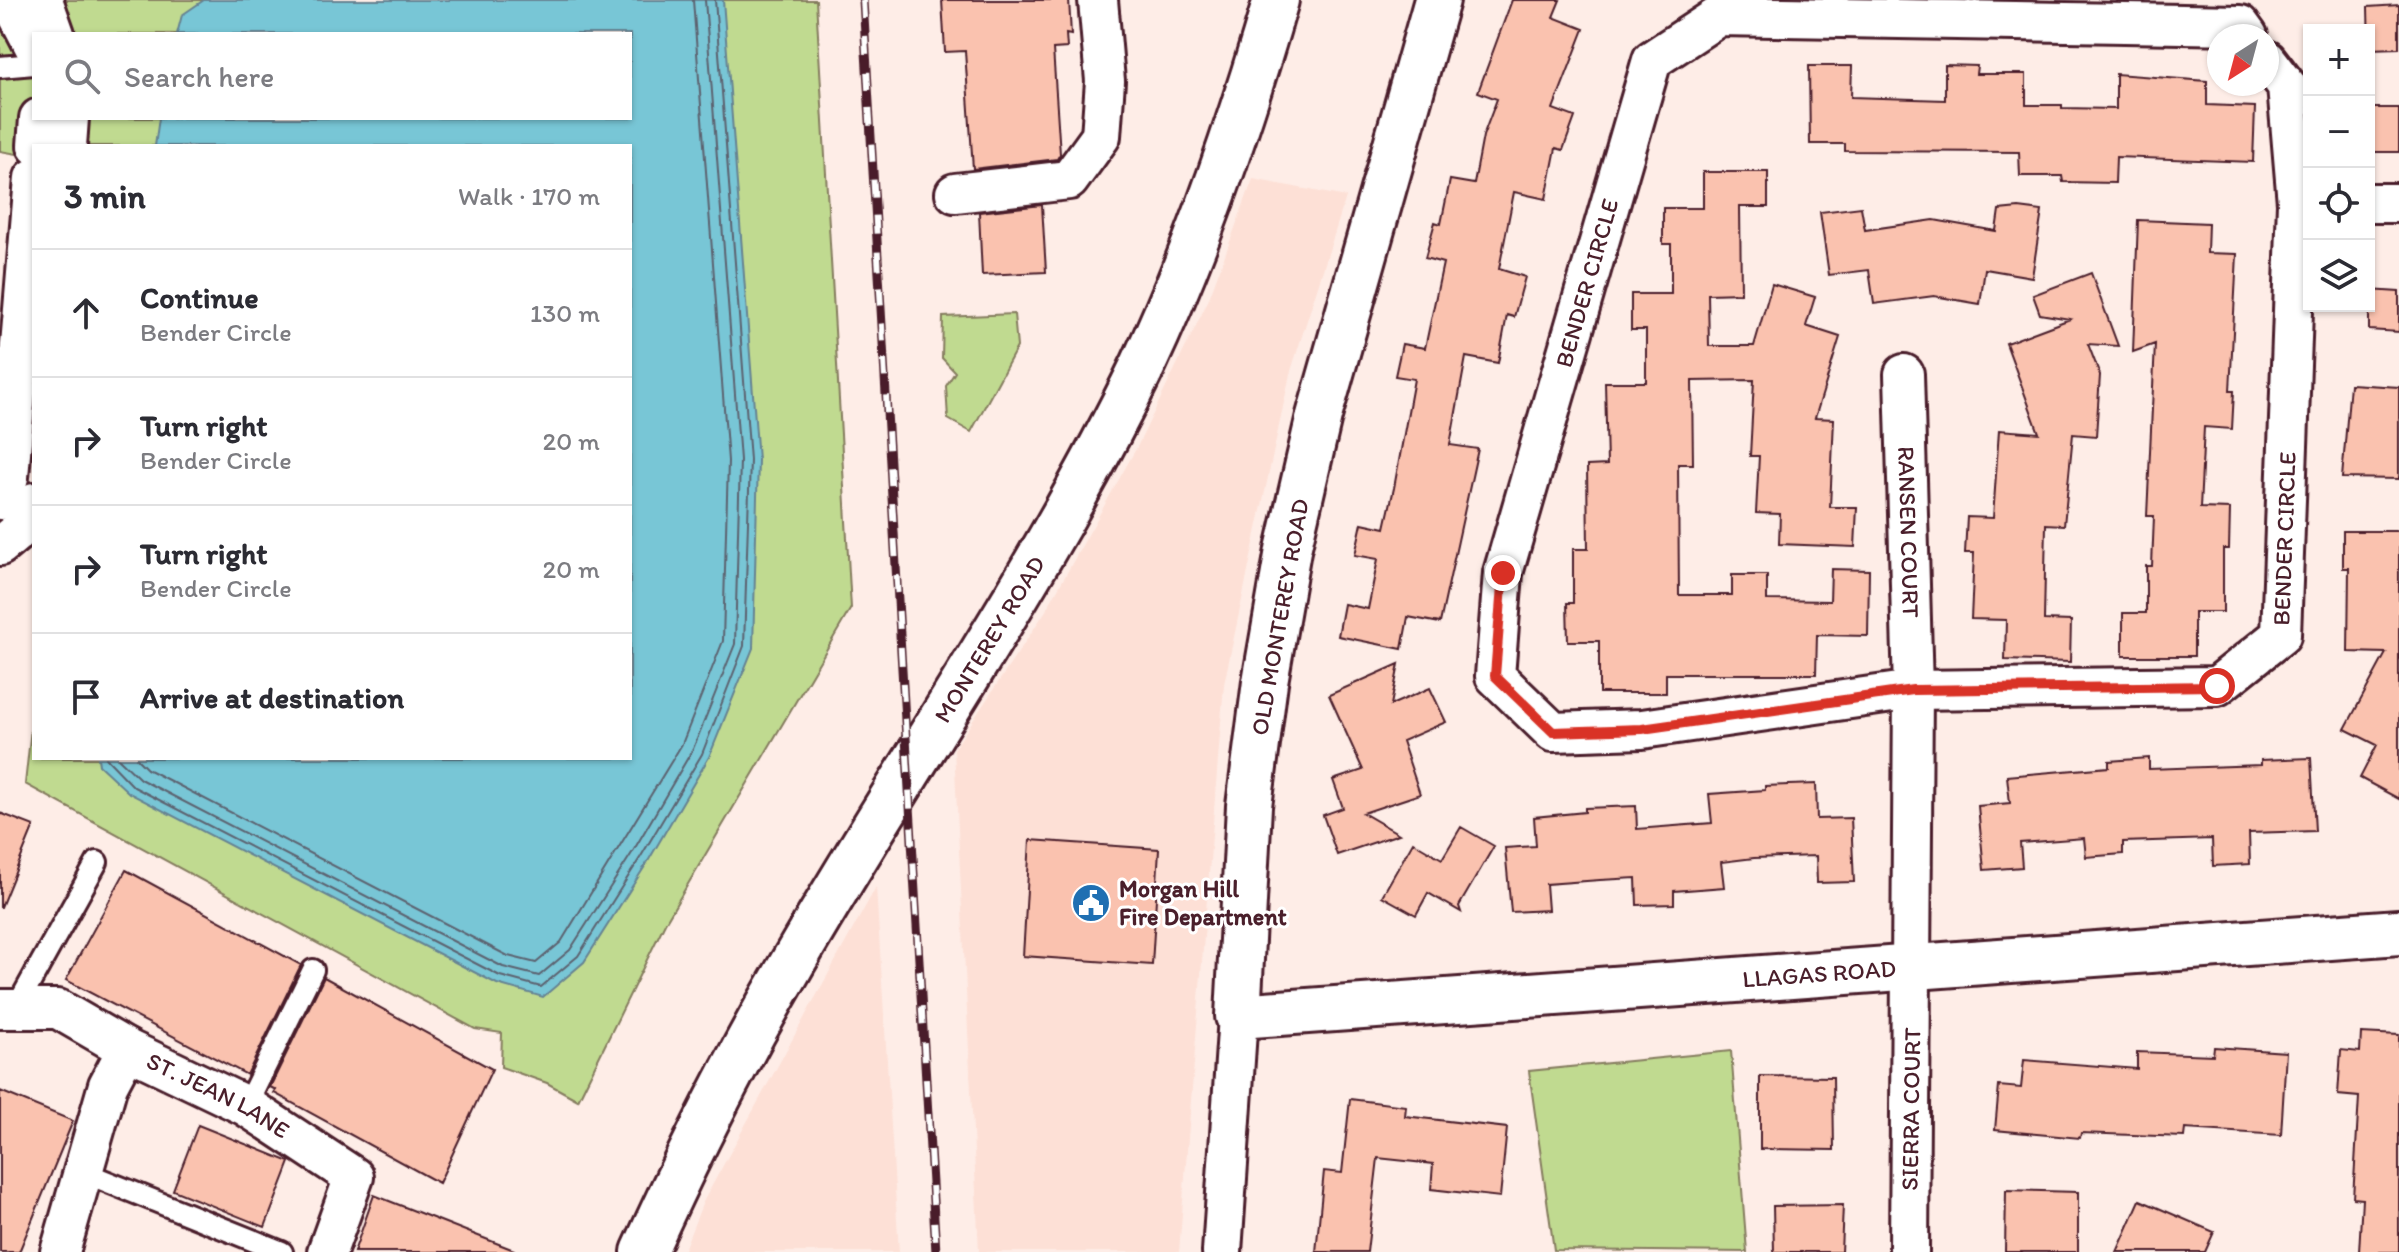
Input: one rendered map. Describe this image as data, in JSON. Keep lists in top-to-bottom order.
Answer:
{
  "streets": {
    "street": [
      "BENDER CIRCLE",
      "RANSEN COURT",
      "OLD MONTEREY ROAD",
      "MONTEREY ROAD",
      "LLAGAS ROAD",
      "ST. JEAN LANE",
      "SIERRA COURT"
    ]
  },
  "crossings": [
    ["BENDER CIRCLE", "RANSEN COURT"],
    ["OLD MONTEREY ROAD", "LLAGAS ROAD"],
    ["LLAGAS ROAD", "SIERRA COURT"]
  ],
  "places": {
    "public building": ["Morgan Hill Fire Department"]
  },
  "north": "bottom left",
  "page": {
    "map_buttons": ["+", "−"],
    "search": "Search here",
    "heading": ["3 min", "Walk · 170 m"],
    "list": [
      ["Continue", "Bender Circle", "130 m"],
      ["Turn right", "Bender Circle", "20 m"],
      ["Turn right", "Bender Circle", "20 m"],
      "Arrive at destination"
    ]
  }
}
